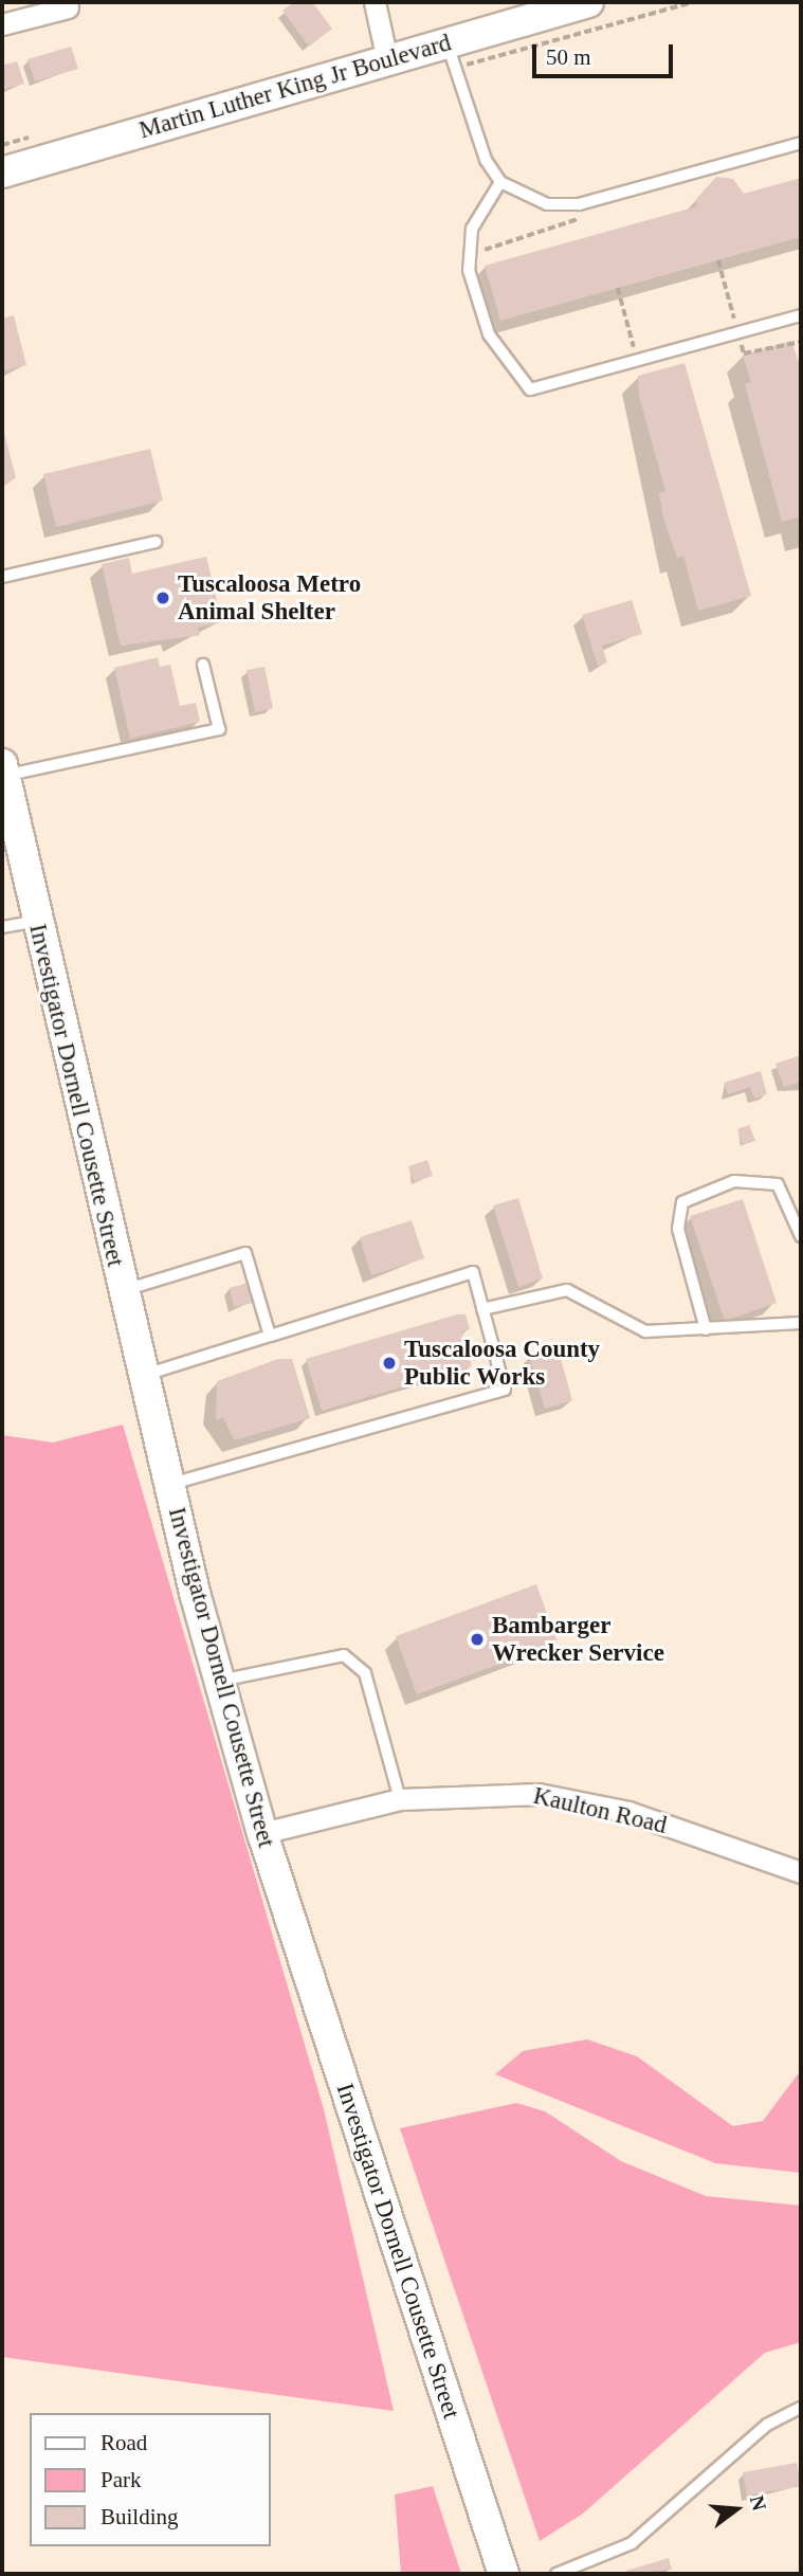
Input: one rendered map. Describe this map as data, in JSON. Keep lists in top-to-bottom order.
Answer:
{
  "streets": {
    "main road": ["Martin Luther King Jr Boulevard", "Investigator Dornell Cousette Street"],
    "street": ["Kaulton Road"]
  },
  "crossings": [
    ["Investigator Dornell Cousette Street", "Kaulton Road"]
  ],
  "places": ["Tuscaloosa Metro Animal Shelter", "Tuscaloosa County Public Works", "Bambarger Wrecker Service"],
  "legend": ["Road", "Park", "Building"],
  "scale_bar": "50 m",
  "north": "right"
}
